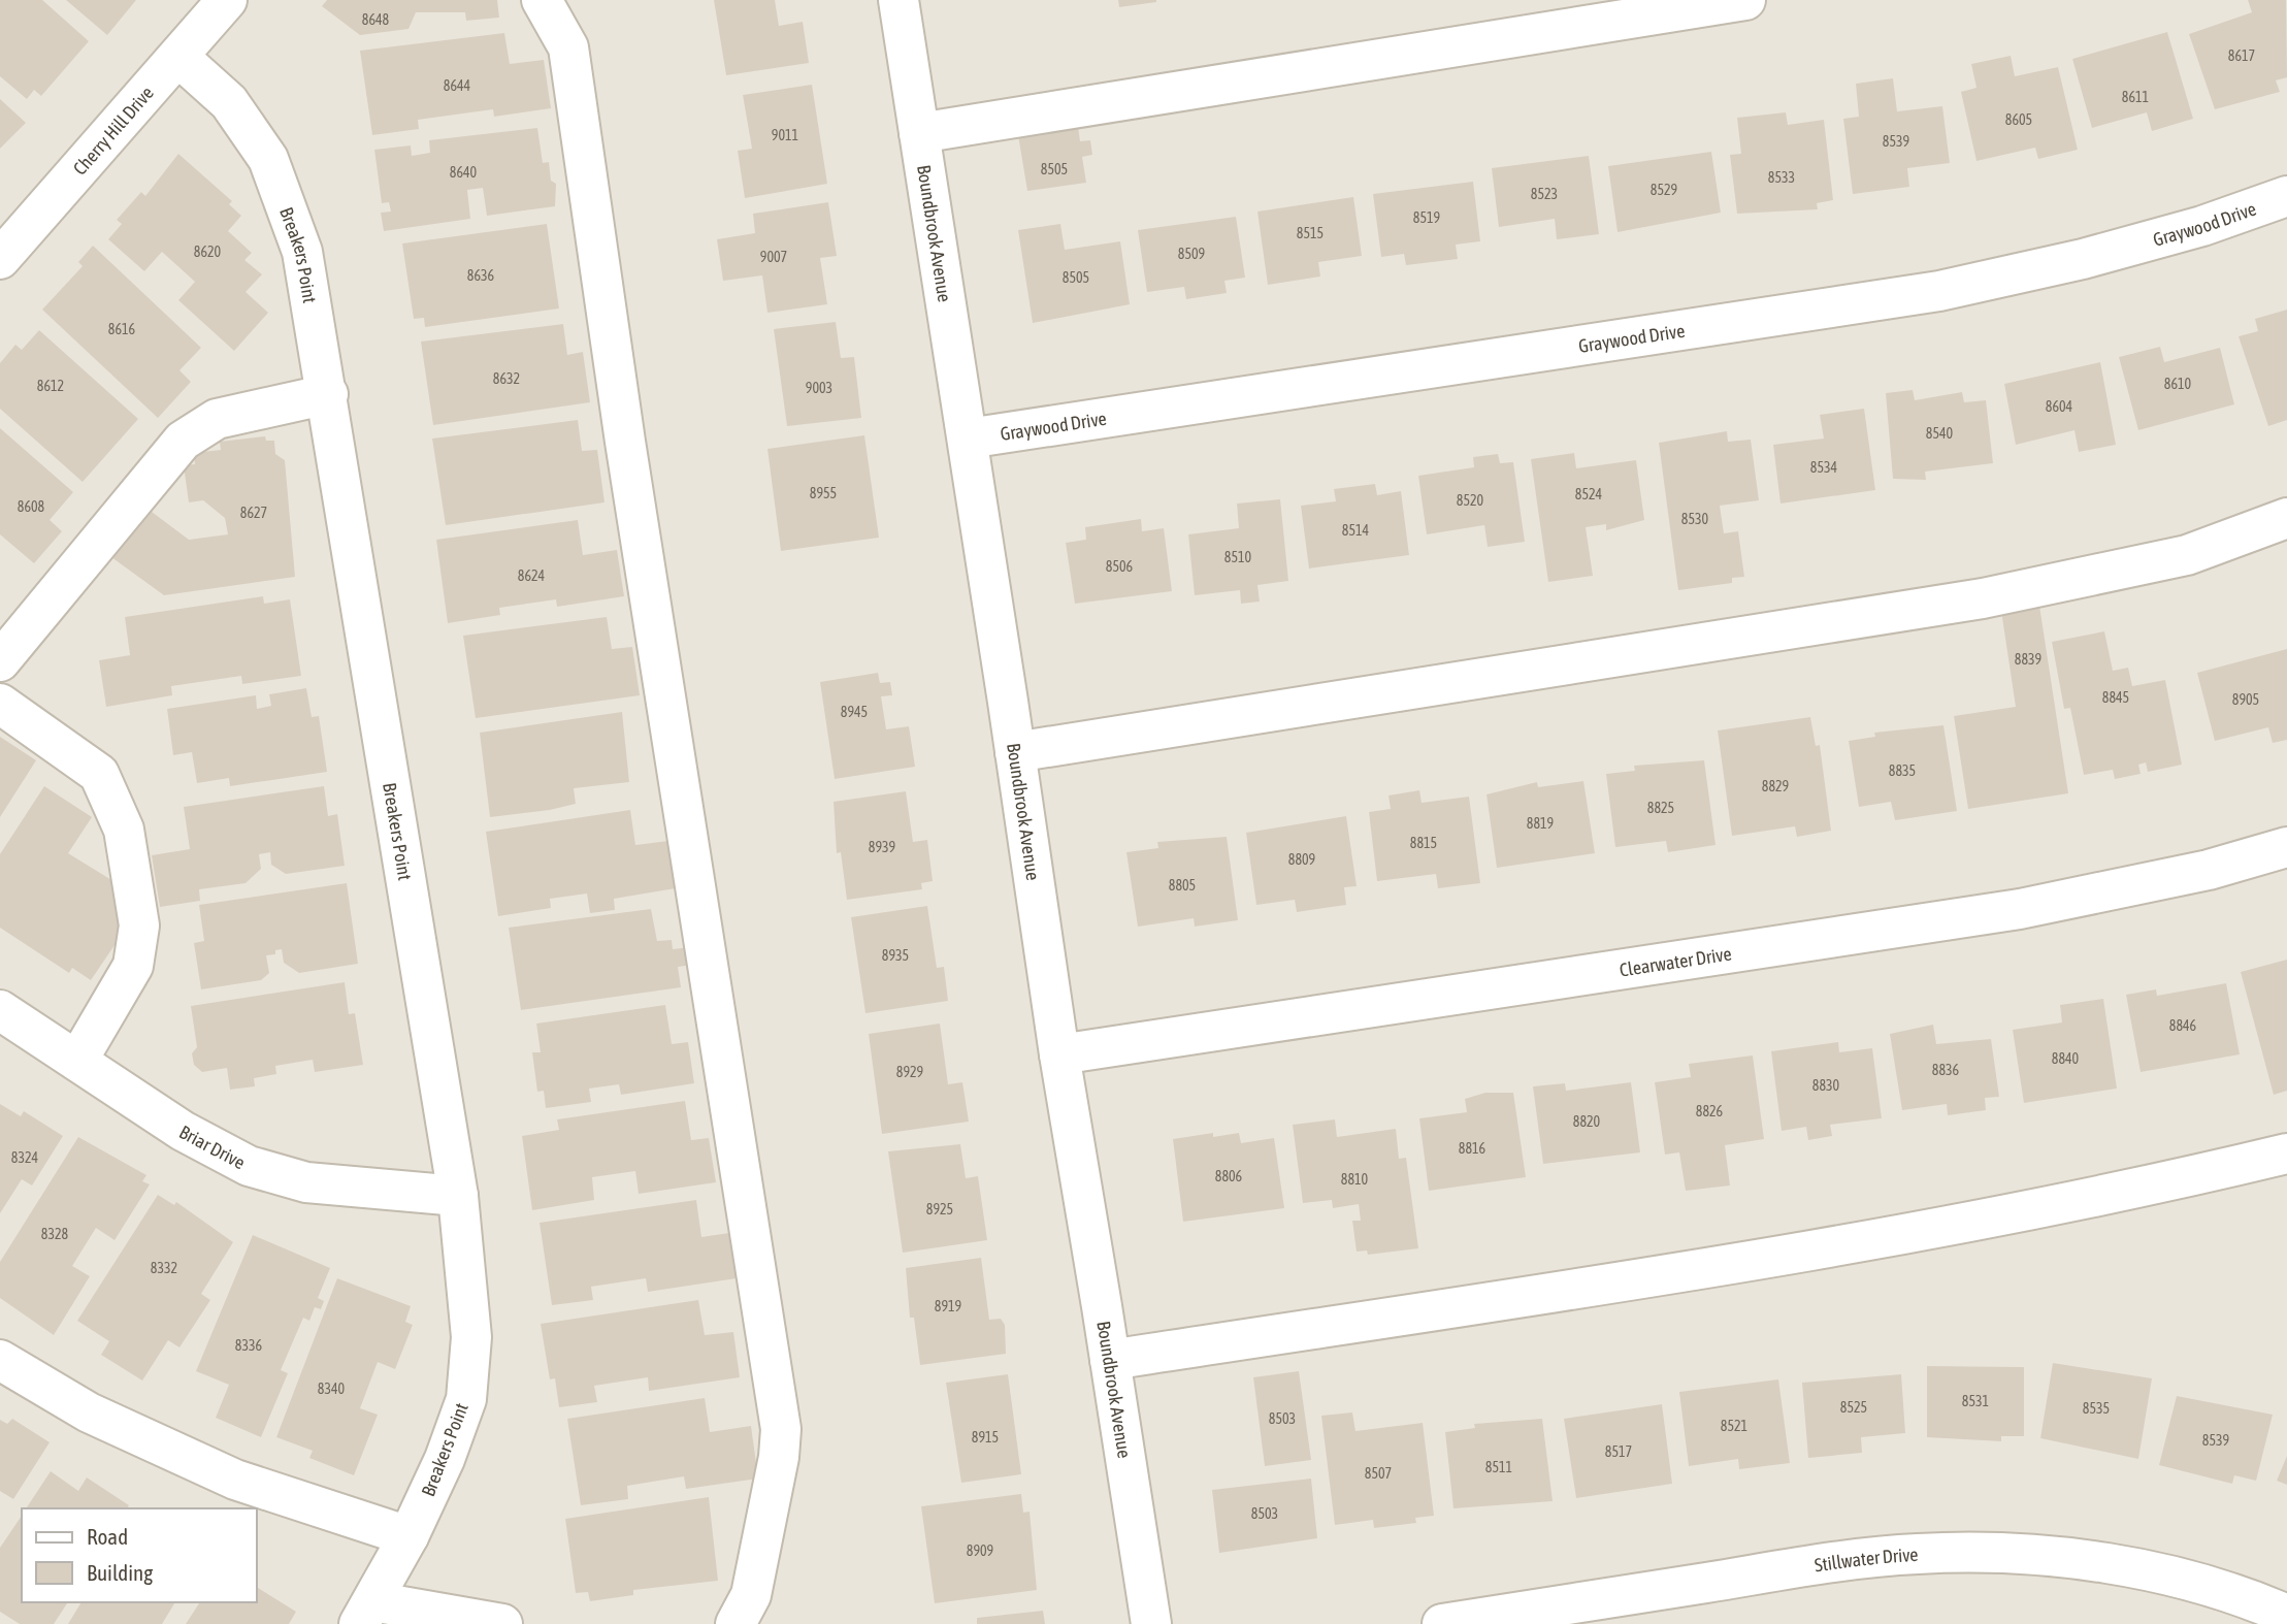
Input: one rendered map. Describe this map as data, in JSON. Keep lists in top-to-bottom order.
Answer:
{
  "streets": {
    "street": [
      "Cherry Hill Drive",
      "Graywood Drive",
      "Boundbrook Avenue",
      "Breakers Point",
      "Clearwater Drive",
      "Briar Drive",
      "Stillwater Drive"
    ]
  },
  "crossings": [
    ["Cherry Hill Drive", "Breakers Point"],
    ["Graywood Drive", "Boundbrook Avenue"],
    ["Boundbrook Avenue", "Clearwater Drive"],
    ["Breakers Point", "Briar Drive"]
  ],
  "house_numbers": [
    "8648",
    "8617",
    "8644",
    "8611",
    "8605",
    "9011",
    "8539",
    "8505",
    "8640",
    "8533",
    "8529",
    "8523",
    "8519",
    "8515",
    "8620",
    "8509",
    "9007",
    "8636",
    "8505",
    "8616",
    "8632",
    "8610",
    "8612",
    "9003",
    "8604",
    "8540",
    "8534",
    "8955",
    "8524",
    "8520",
    "8608",
    "8627",
    "8530",
    "8514",
    "8510",
    "8506",
    "8624",
    "8839",
    "8845",
    "8905",
    "8945",
    "8835",
    "8829",
    "8825",
    "8819",
    "8815",
    "8939",
    "8809",
    "8805",
    "8935",
    "8846",
    "8840",
    "8836",
    "8929",
    "8830",
    "8826",
    "8820",
    "8816",
    "8324",
    "8806",
    "8810",
    "8925",
    "8328",
    "8332",
    "8919",
    "8336",
    "8340",
    "8531",
    "8525",
    "8535",
    "8503",
    "8521",
    "8915",
    "8539",
    "8517",
    "8511",
    "8507",
    "8503",
    "8909"
  ],
  "legend": ["Road", "Building"]
}
